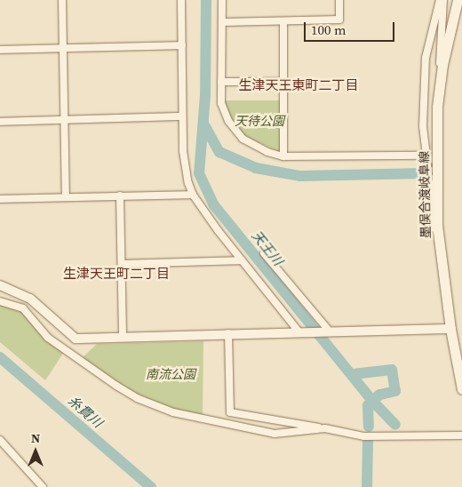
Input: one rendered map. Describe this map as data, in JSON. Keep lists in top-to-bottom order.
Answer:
{
  "streets": {
    "main road": ["墨俣合渡岐阜線"]
  },
  "districts": ["生津天王東町二丁目", "生津天王町二丁目"],
  "water": ["天王川", "糸貫川"],
  "parks": ["天待公園", "南流公園"],
  "scale_bar": "100 m",
  "north": "top"
}
